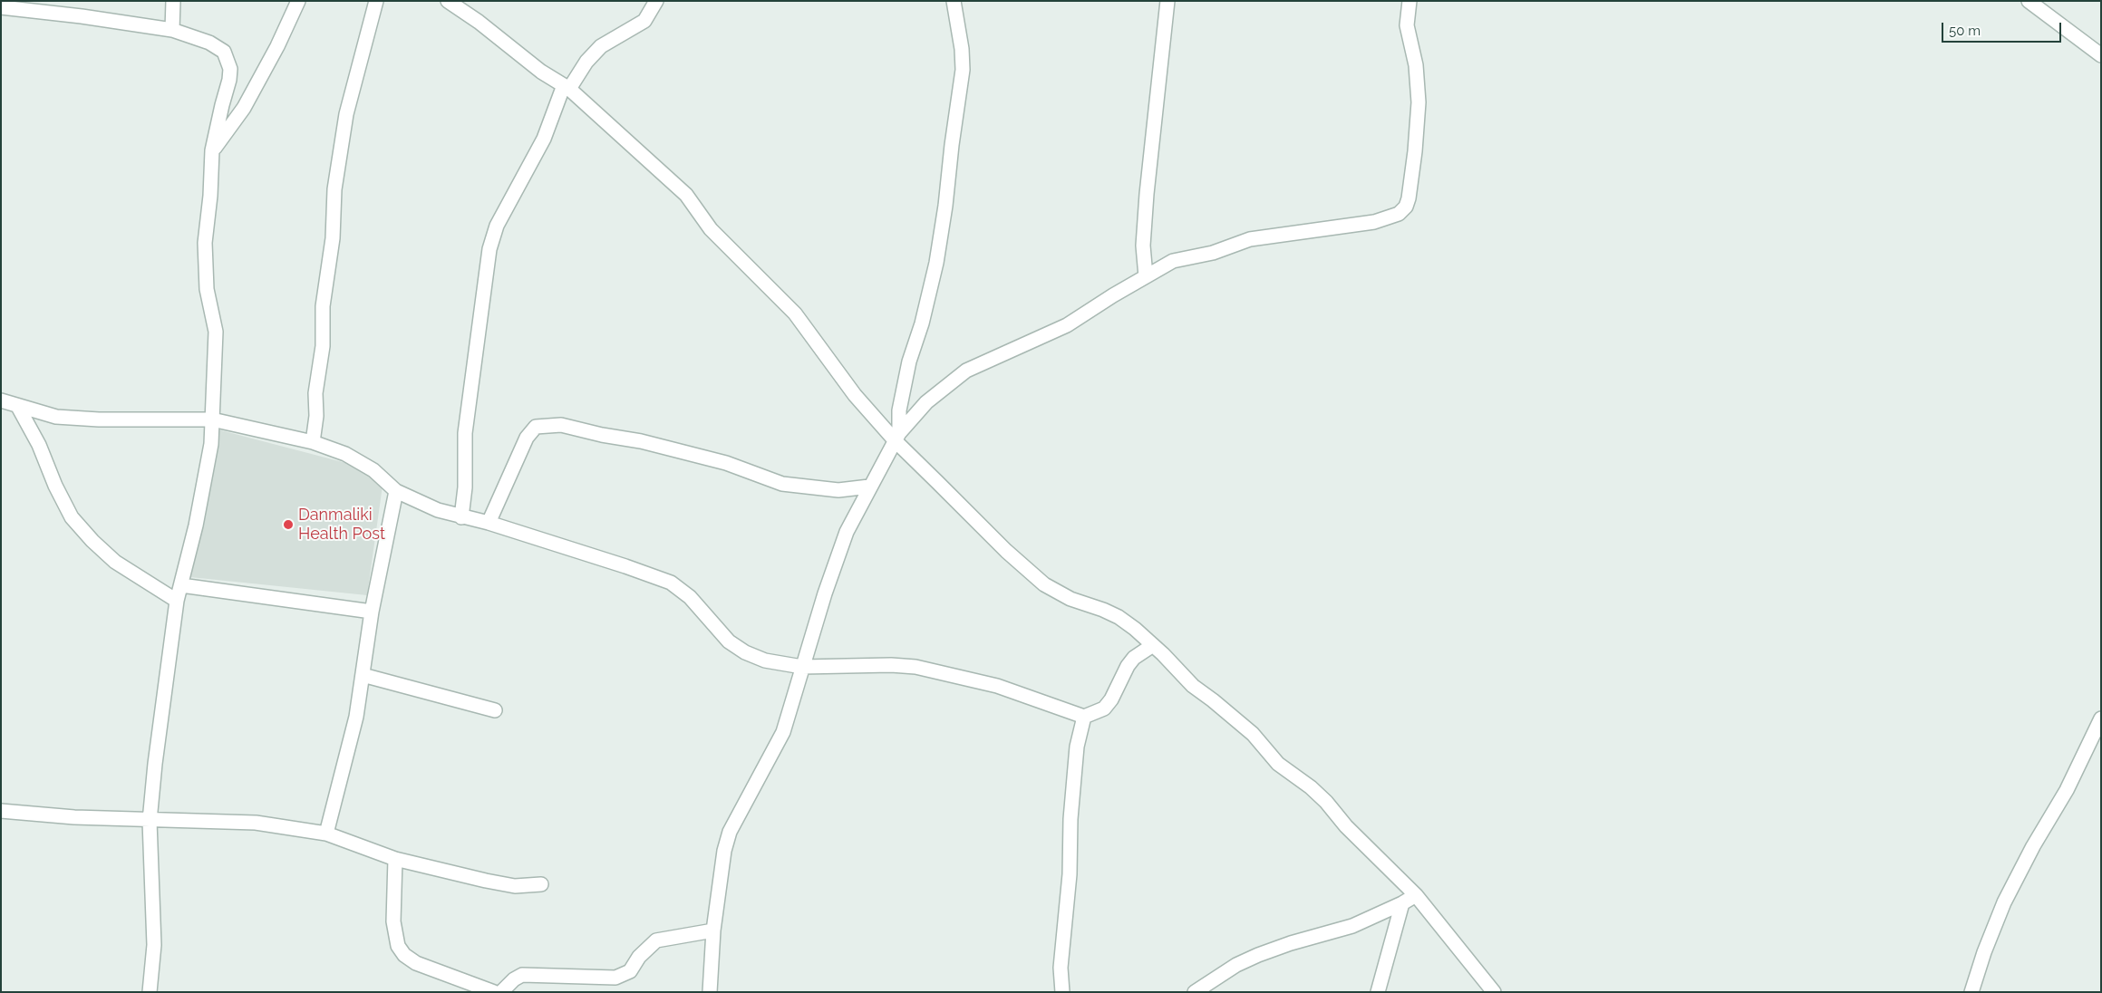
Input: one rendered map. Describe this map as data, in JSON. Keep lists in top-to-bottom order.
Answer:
{
  "places": ["Danmaliki Health Post"],
  "scale_bar": "50 m"
}
